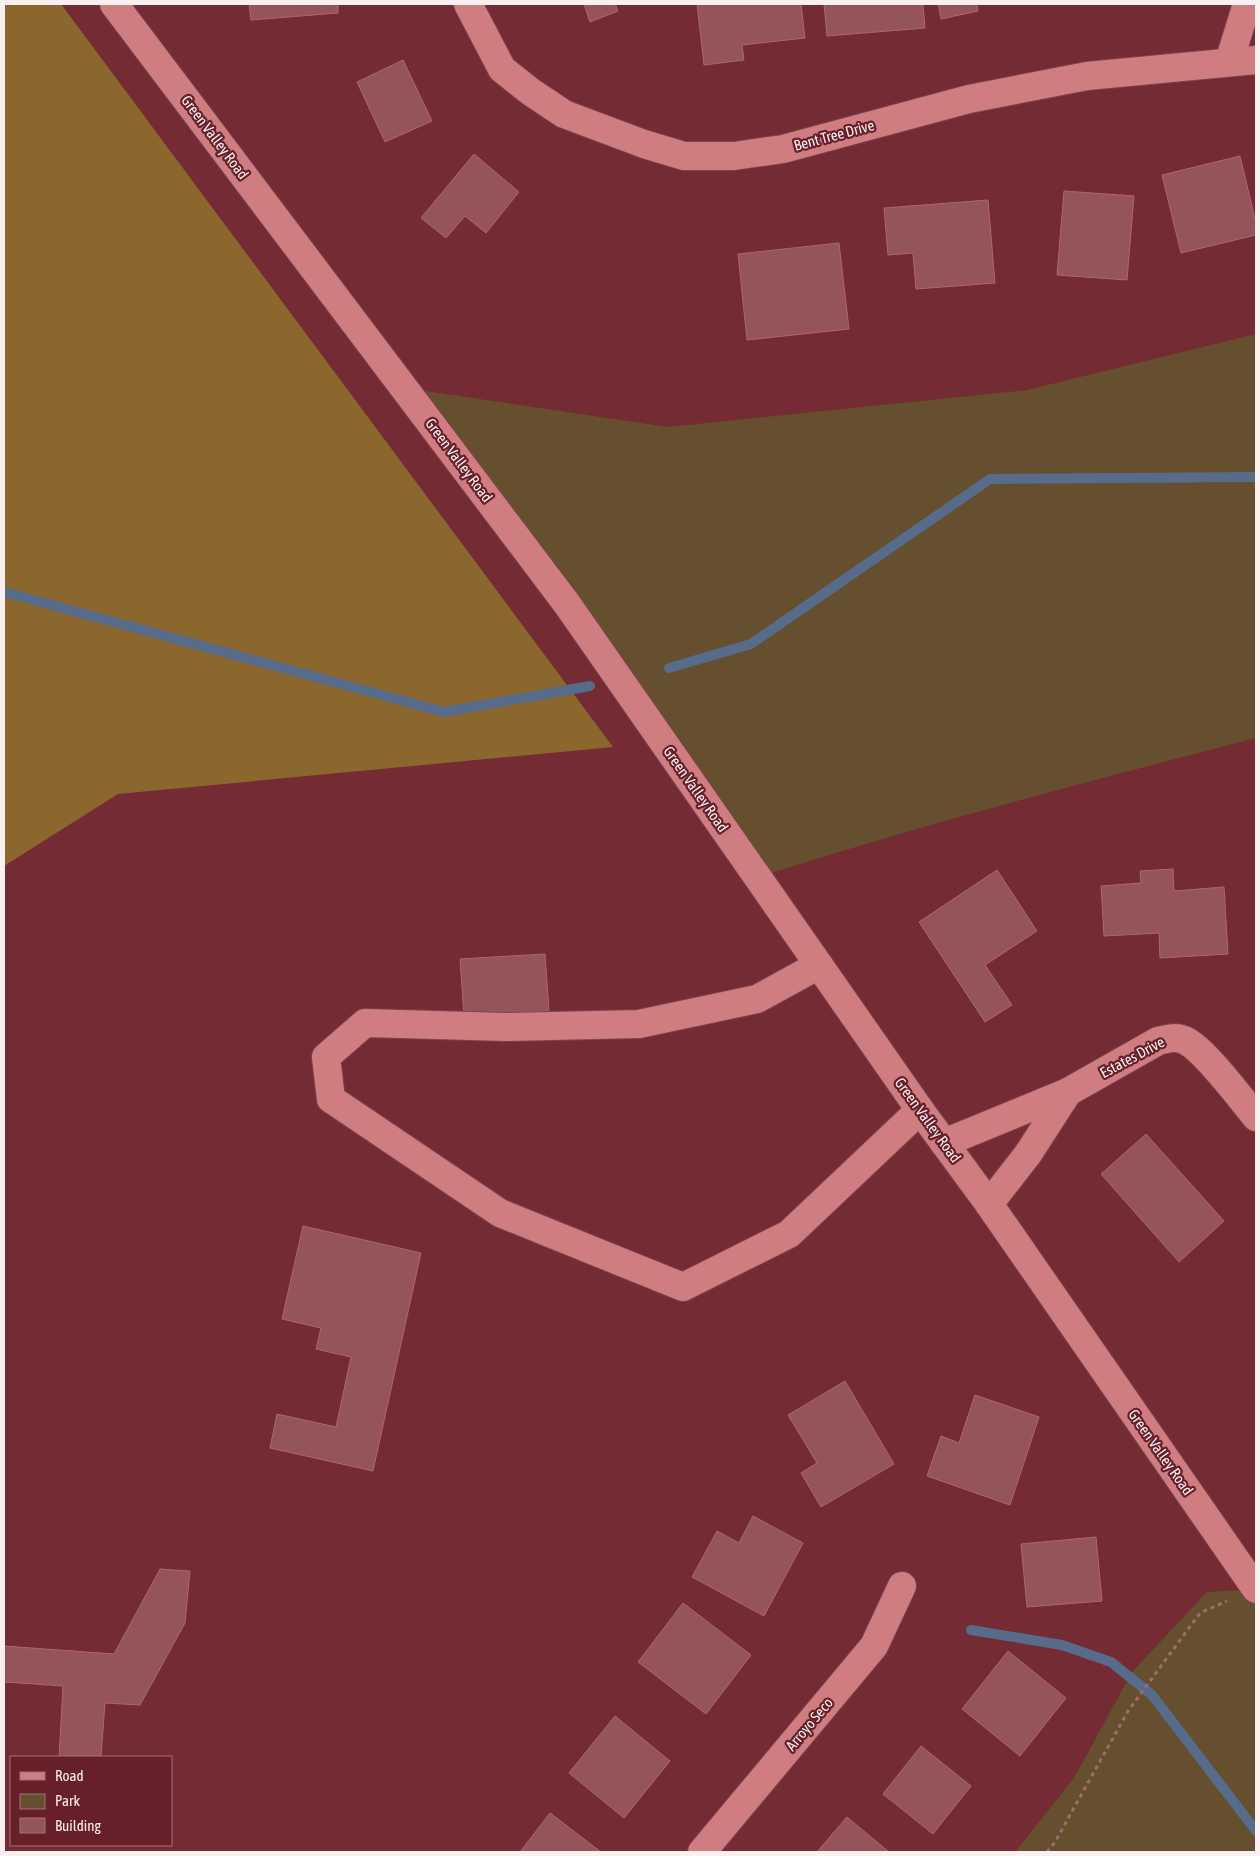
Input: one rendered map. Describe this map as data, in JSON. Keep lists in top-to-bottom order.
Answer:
{
  "streets": {
    "street": [
      "Bent Tree Drive",
      "Green Valley Road",
      "Estates Drive",
      "Arroyo Seco"
    ]
  },
  "crossings": [
    ["Green Valley Road", "Estates Drive"]
  ],
  "legend": ["Road", "Park", "Building"]
}
